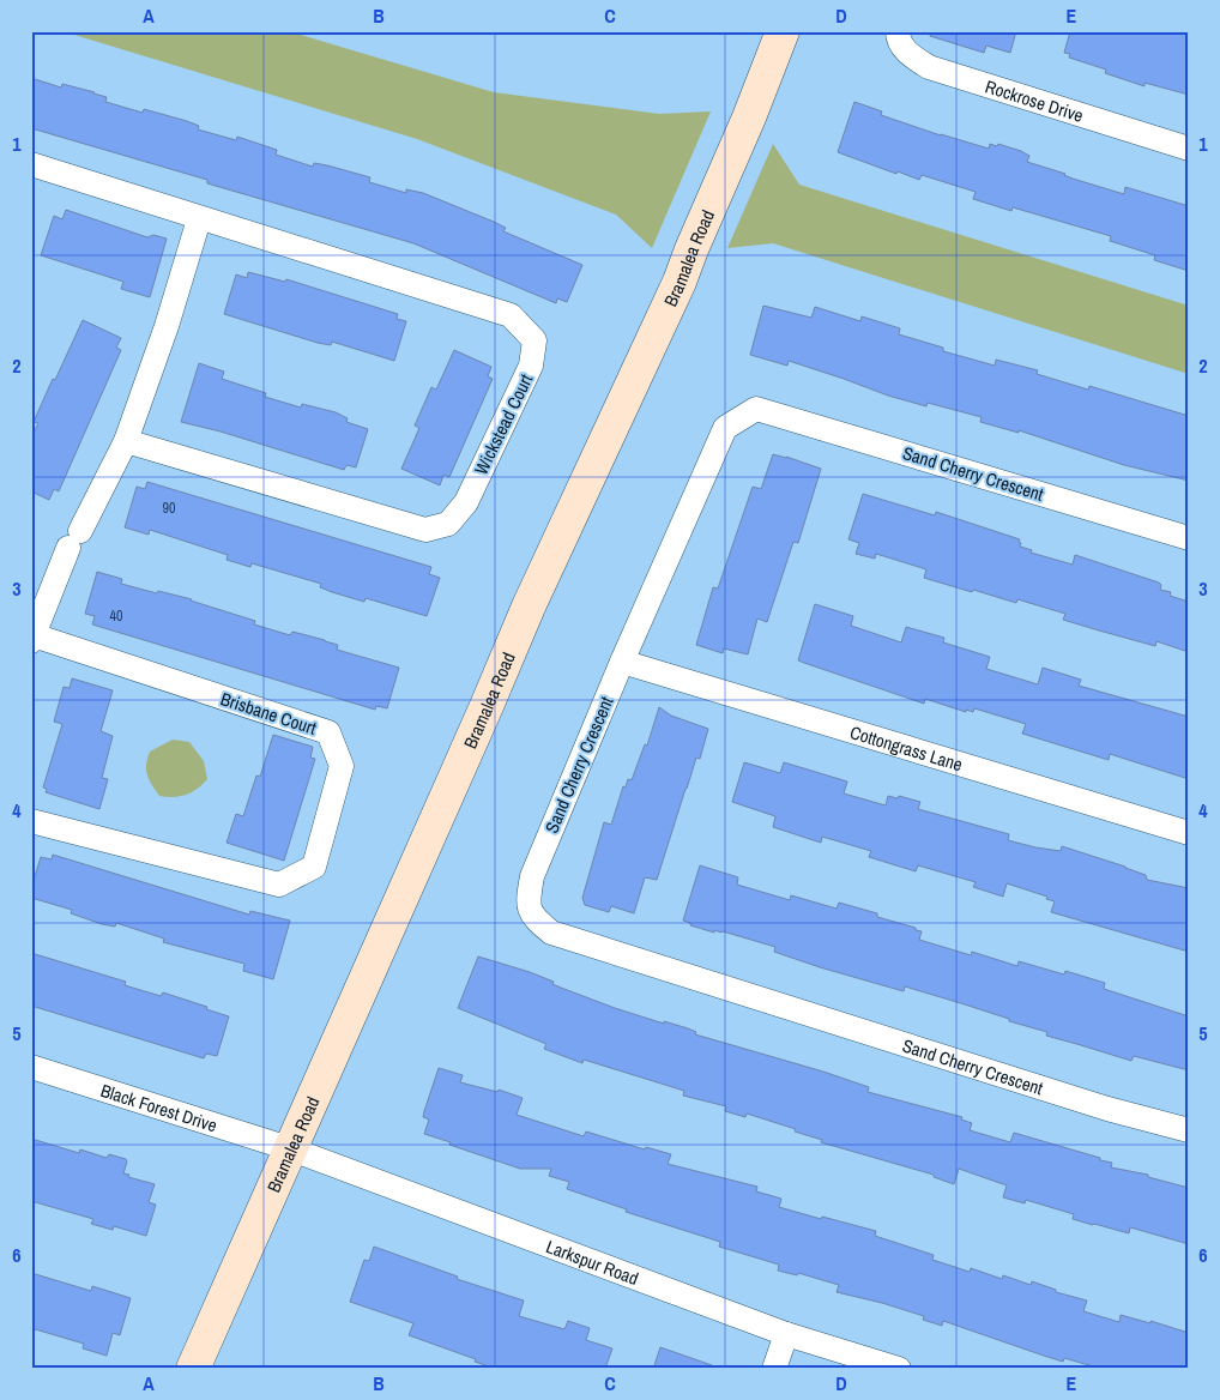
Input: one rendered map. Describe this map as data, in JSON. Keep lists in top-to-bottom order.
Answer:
{
  "streets": {
    "main road": ["Bramalea Road"],
    "street": [
      "Rockrose Drive",
      "Wickstead Court",
      "Sand Cherry Crescent",
      "Brisbane Court",
      "Cottongrass Lane",
      "Black Forest Drive",
      "Larkspur Road"
    ]
  },
  "crossings": [
    ["Bramalea Road", "Black Forest Drive"],
    ["Bramalea Road", "Larkspur Road"],
    ["Wickstead Court", "Brisbane Court"],
    ["Sand Cherry Crescent", "Cottongrass Lane"],
    ["Black Forest Drive", "Larkspur Road"]
  ],
  "house_numbers": ["90", "40"],
  "grid": {
    "columns": [
      "A",
      "B",
      "C",
      "D",
      "E"
    ],
    "rows": [
      "1",
      "2",
      "3",
      "4",
      "5",
      "6"
    ]
  }
}
